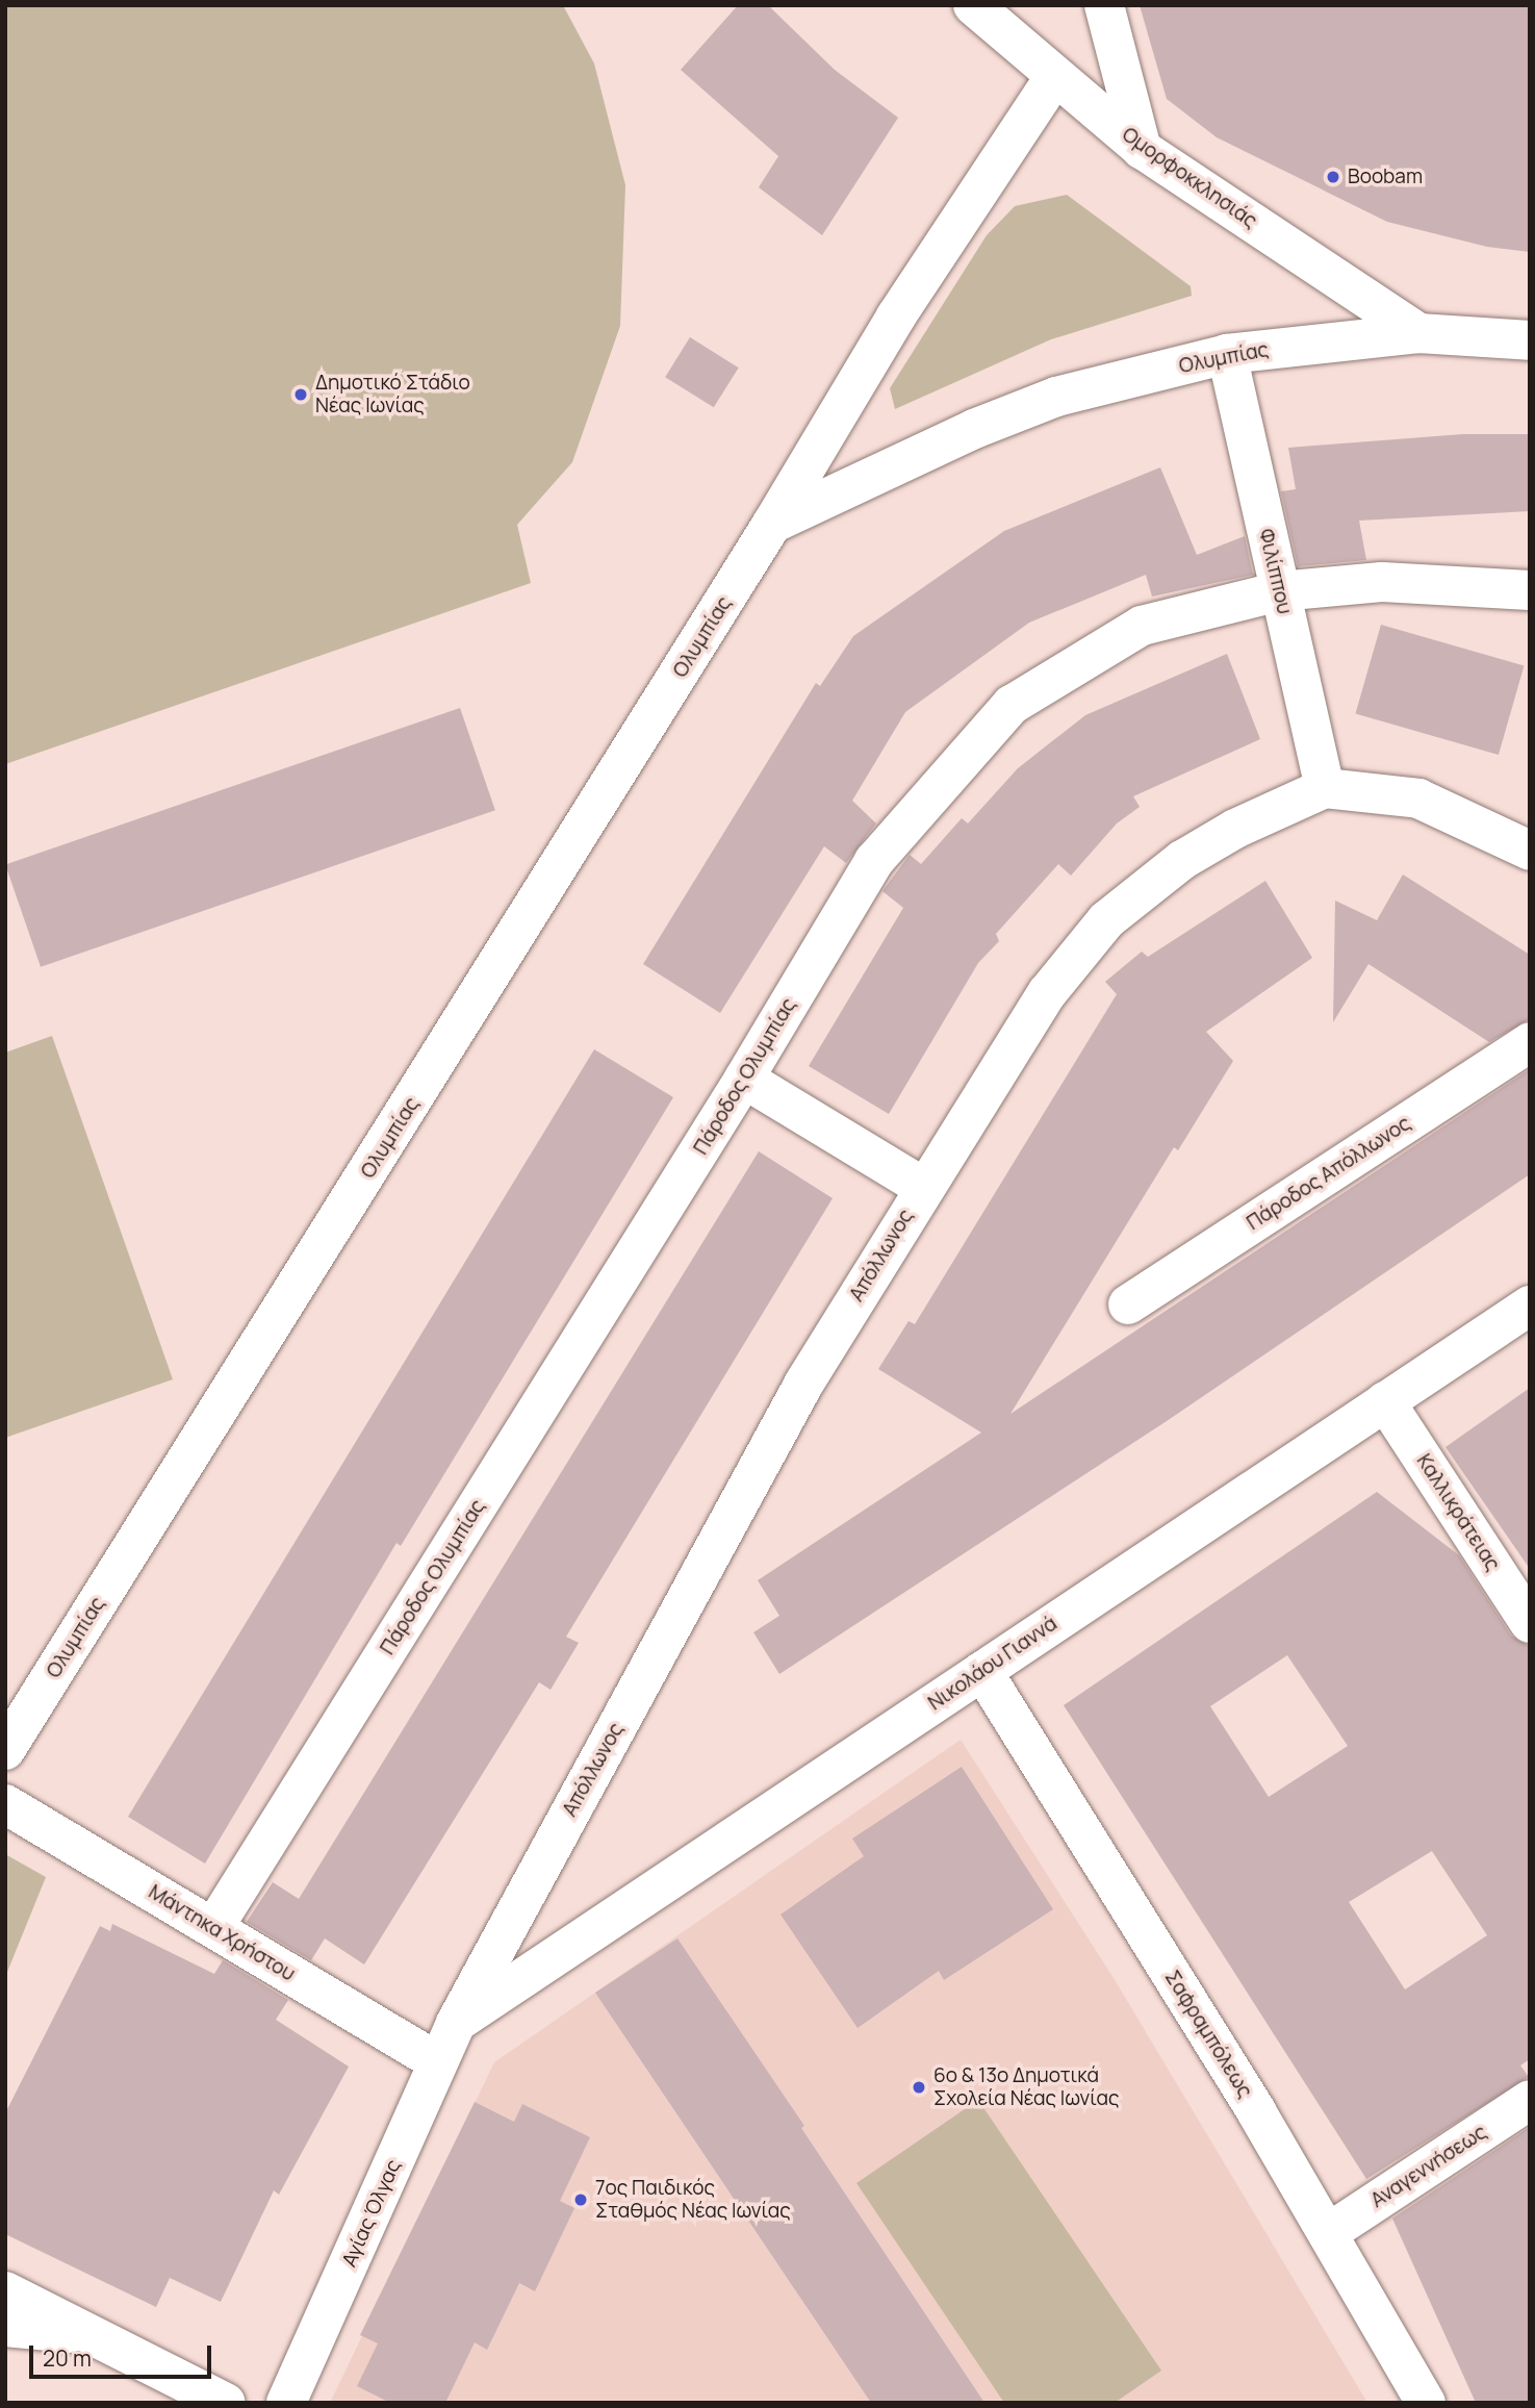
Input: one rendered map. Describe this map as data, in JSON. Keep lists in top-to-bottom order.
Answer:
{
  "streets": {
    "street": [
      "Ομορφοκκλησιάς",
      "Ολυμπίας",
      "Φιλίππου",
      "Πάροδος Ολυμπίας",
      "Πάροδος Απόλλωνος",
      "Απόλλωνος",
      "Καλλικράτειας",
      "Νικολάου Γιαννά",
      "Μάντηκα Χρήστου",
      "Σαφραμπόλεως",
      "Αναγεννήσεως",
      "Αγίας Όλγας"
    ]
  },
  "crossings": [
    ["Ομορφοκκλησιάς", "Ολυμπίας"],
    ["Ολυμπίας", "Φιλίππου"],
    ["Φιλίππου", "Πάροδος Ολυμπίας"],
    ["Φιλίππου", "Απόλλωνος"],
    ["Πάροδος Ολυμπίας", "Μάντηκα Χρήστου"],
    ["Απόλλωνος", "Νικολάου Γιαννά"],
    ["Απόλλωνος", "Αγίας Όλγας"],
    ["Καλλικράτειας", "Νικολάου Γιαννά"],
    ["Νικολάου Γιαννά", "Σαφραμπόλεως"],
    ["Νικολάου Γιαννά", "Αγίας Όλγας"],
    ["Μάντηκα Χρήστου", "Αγίας Όλγας"],
    ["Σαφραμπόλεως", "Αναγεννήσεως"]
  ],
  "places": [
    "Boobam",
    "Δημοτικό Στάδιο Νέας Ιωνίας",
    "6ο & 13ο Δημοτικά Σχολεία Νέας Ιωνίας",
    "7ος Παιδικός Σταθμός Νέας Ιωνίας"
  ],
  "scale_bar": "20 m"
}
